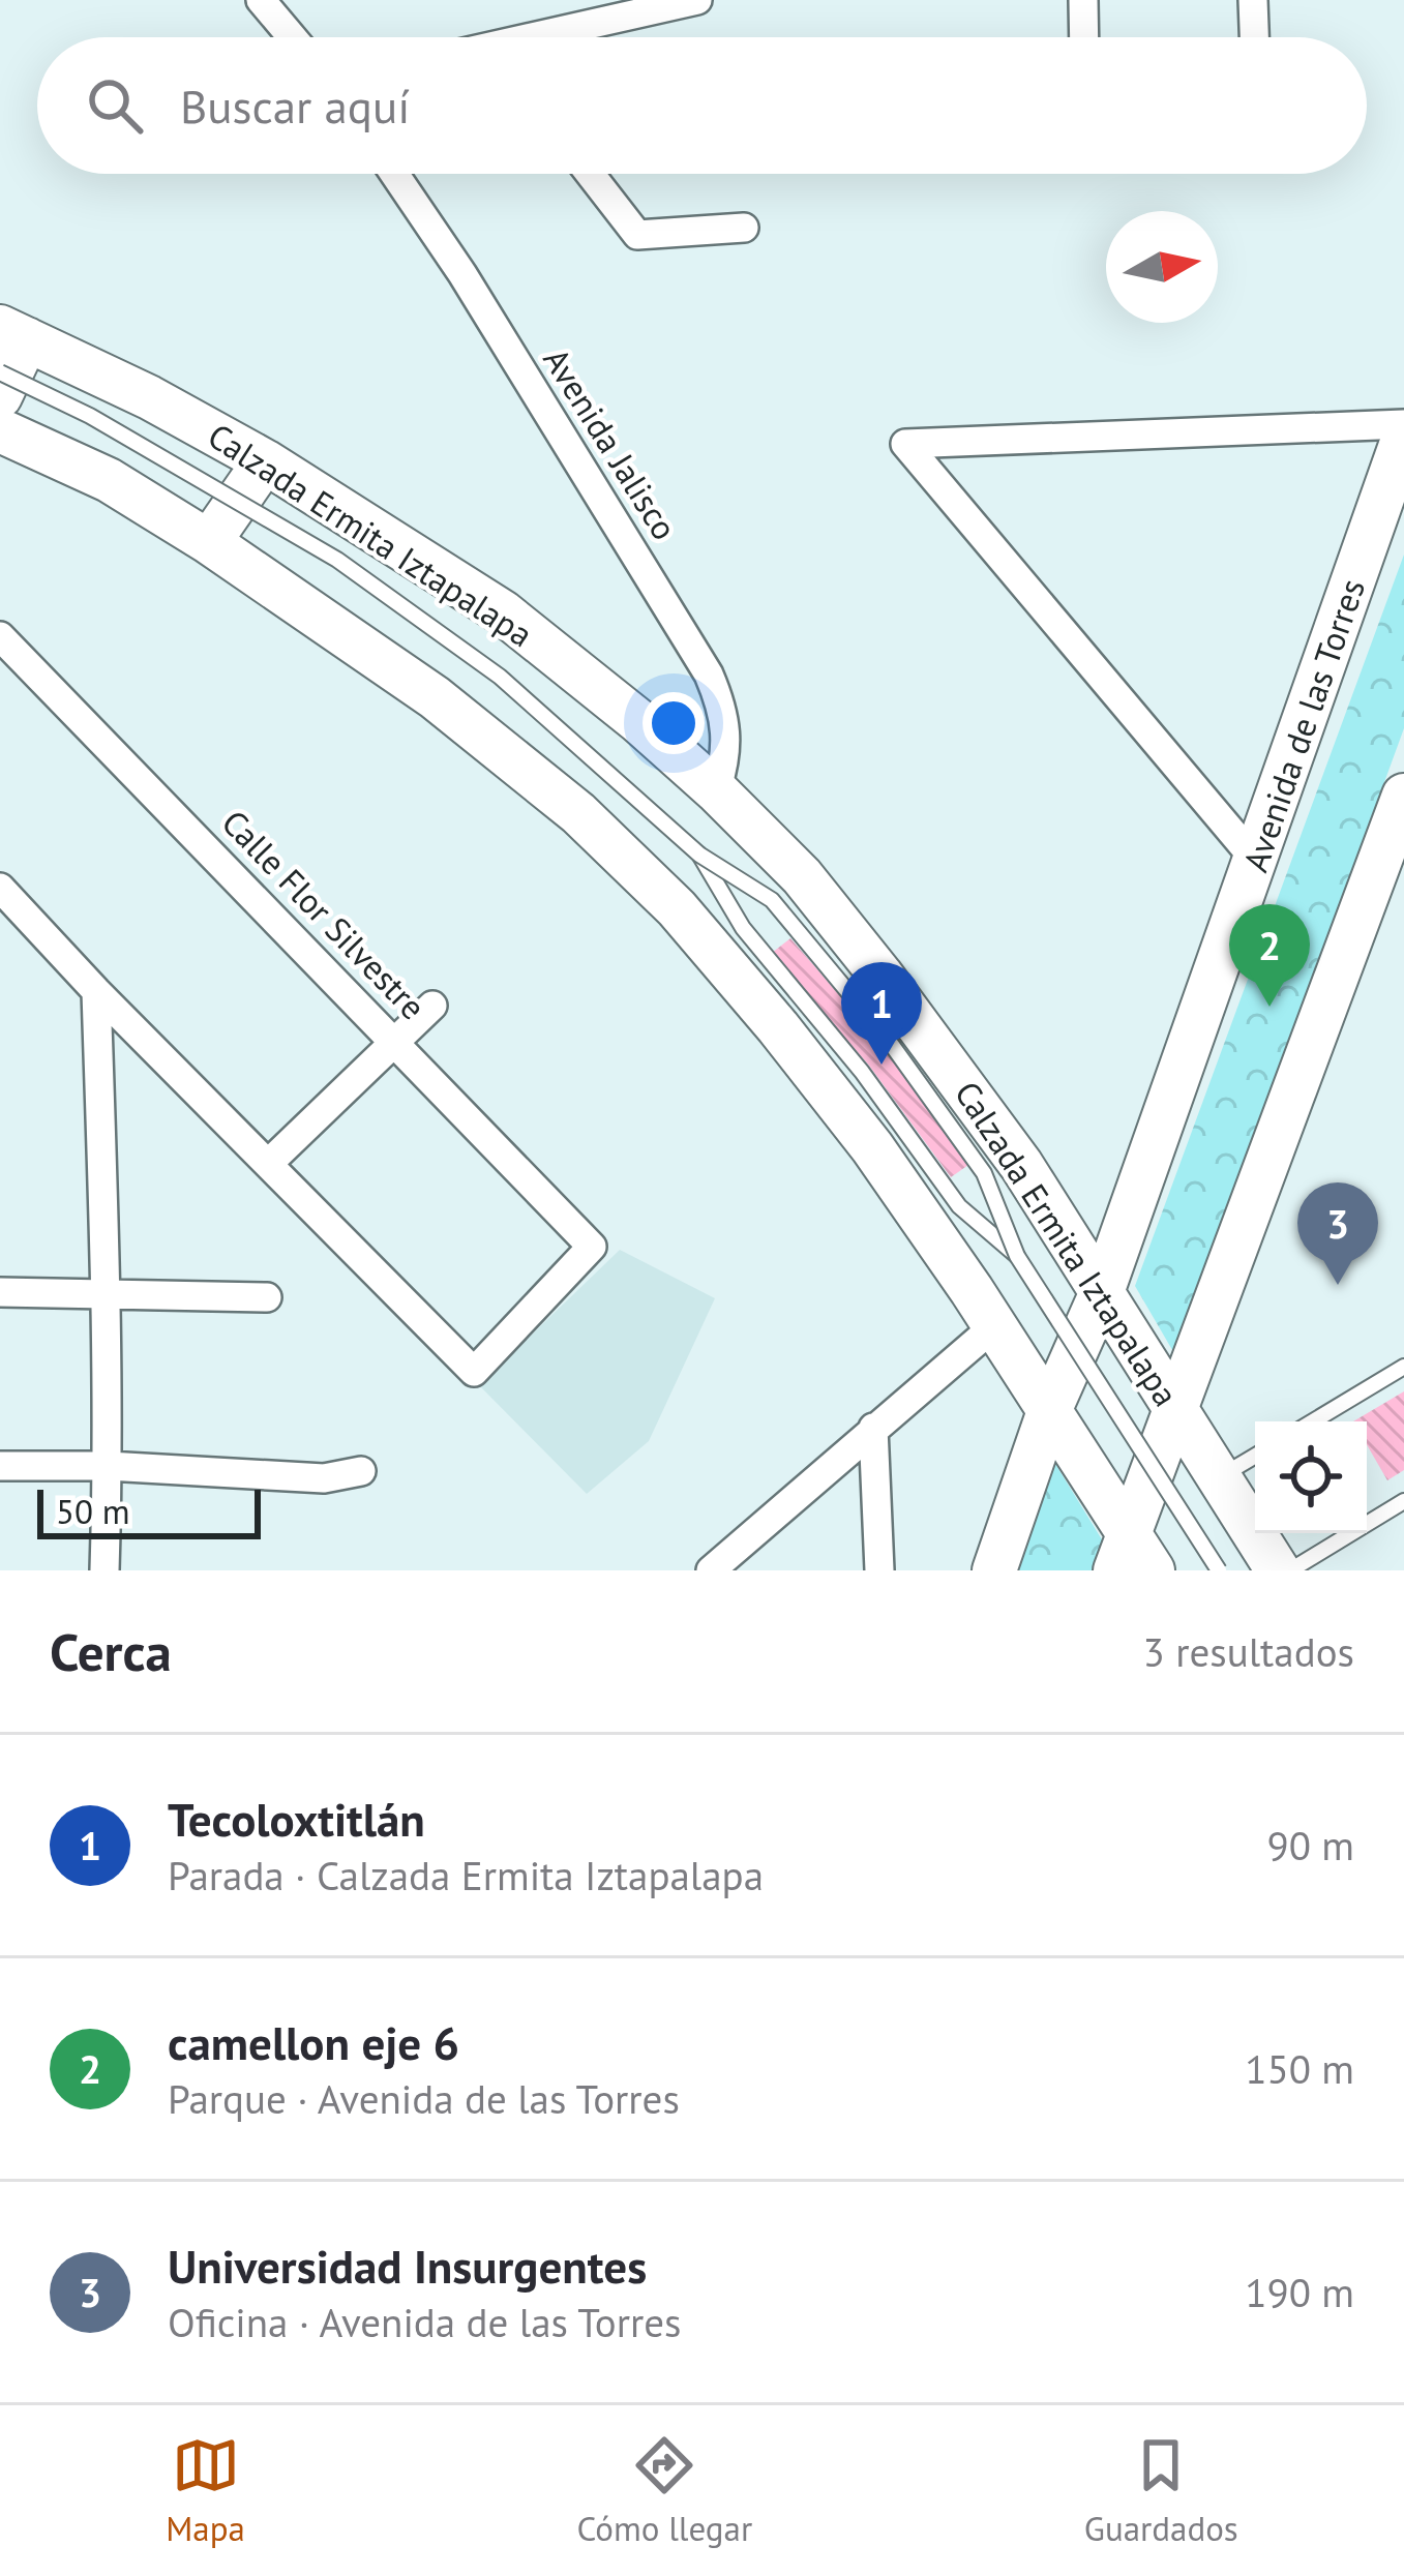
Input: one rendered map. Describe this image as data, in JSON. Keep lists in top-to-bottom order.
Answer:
{
  "streets": {
    "main road": ["Calzada Ermita Iztapalapa", "Avenida de las Torres"],
    "street": ["Avenida Jalisco", "Calle Flor Silvestre"]
  },
  "crossings": [
    ["Avenida Jalisco", "Calzada Ermita Iztapalapa"],
    ["Calzada Ermita Iztapalapa", "Avenida de las Torres"]
  ],
  "scale_bar": "50 m",
  "north": "right",
  "page": {
    "search": "Buscar aquí",
    "pins": ["2", "1", "3"],
    "scale": "50 m",
    "heading": ["Cerca", "3 resultados"],
    "list": [
      {
        "mark": "1",
        "name": "Tecoloxtitlán",
        "note": "Parada · Calzada Ermita Iztapalapa",
        "value": "90 m"
      },
      {
        "mark": "2",
        "name": "camellon eje 6",
        "note": "Parque · Avenida de las Torres",
        "value": "150 m"
      },
      {
        "mark": "3",
        "name": "Universidad Insurgentes",
        "note": "Oficina · Avenida de las Torres",
        "value": "190 m"
      }
    ],
    "nav": ["Mapa", "Cómo llegar", "Guardados"]
  }
}
